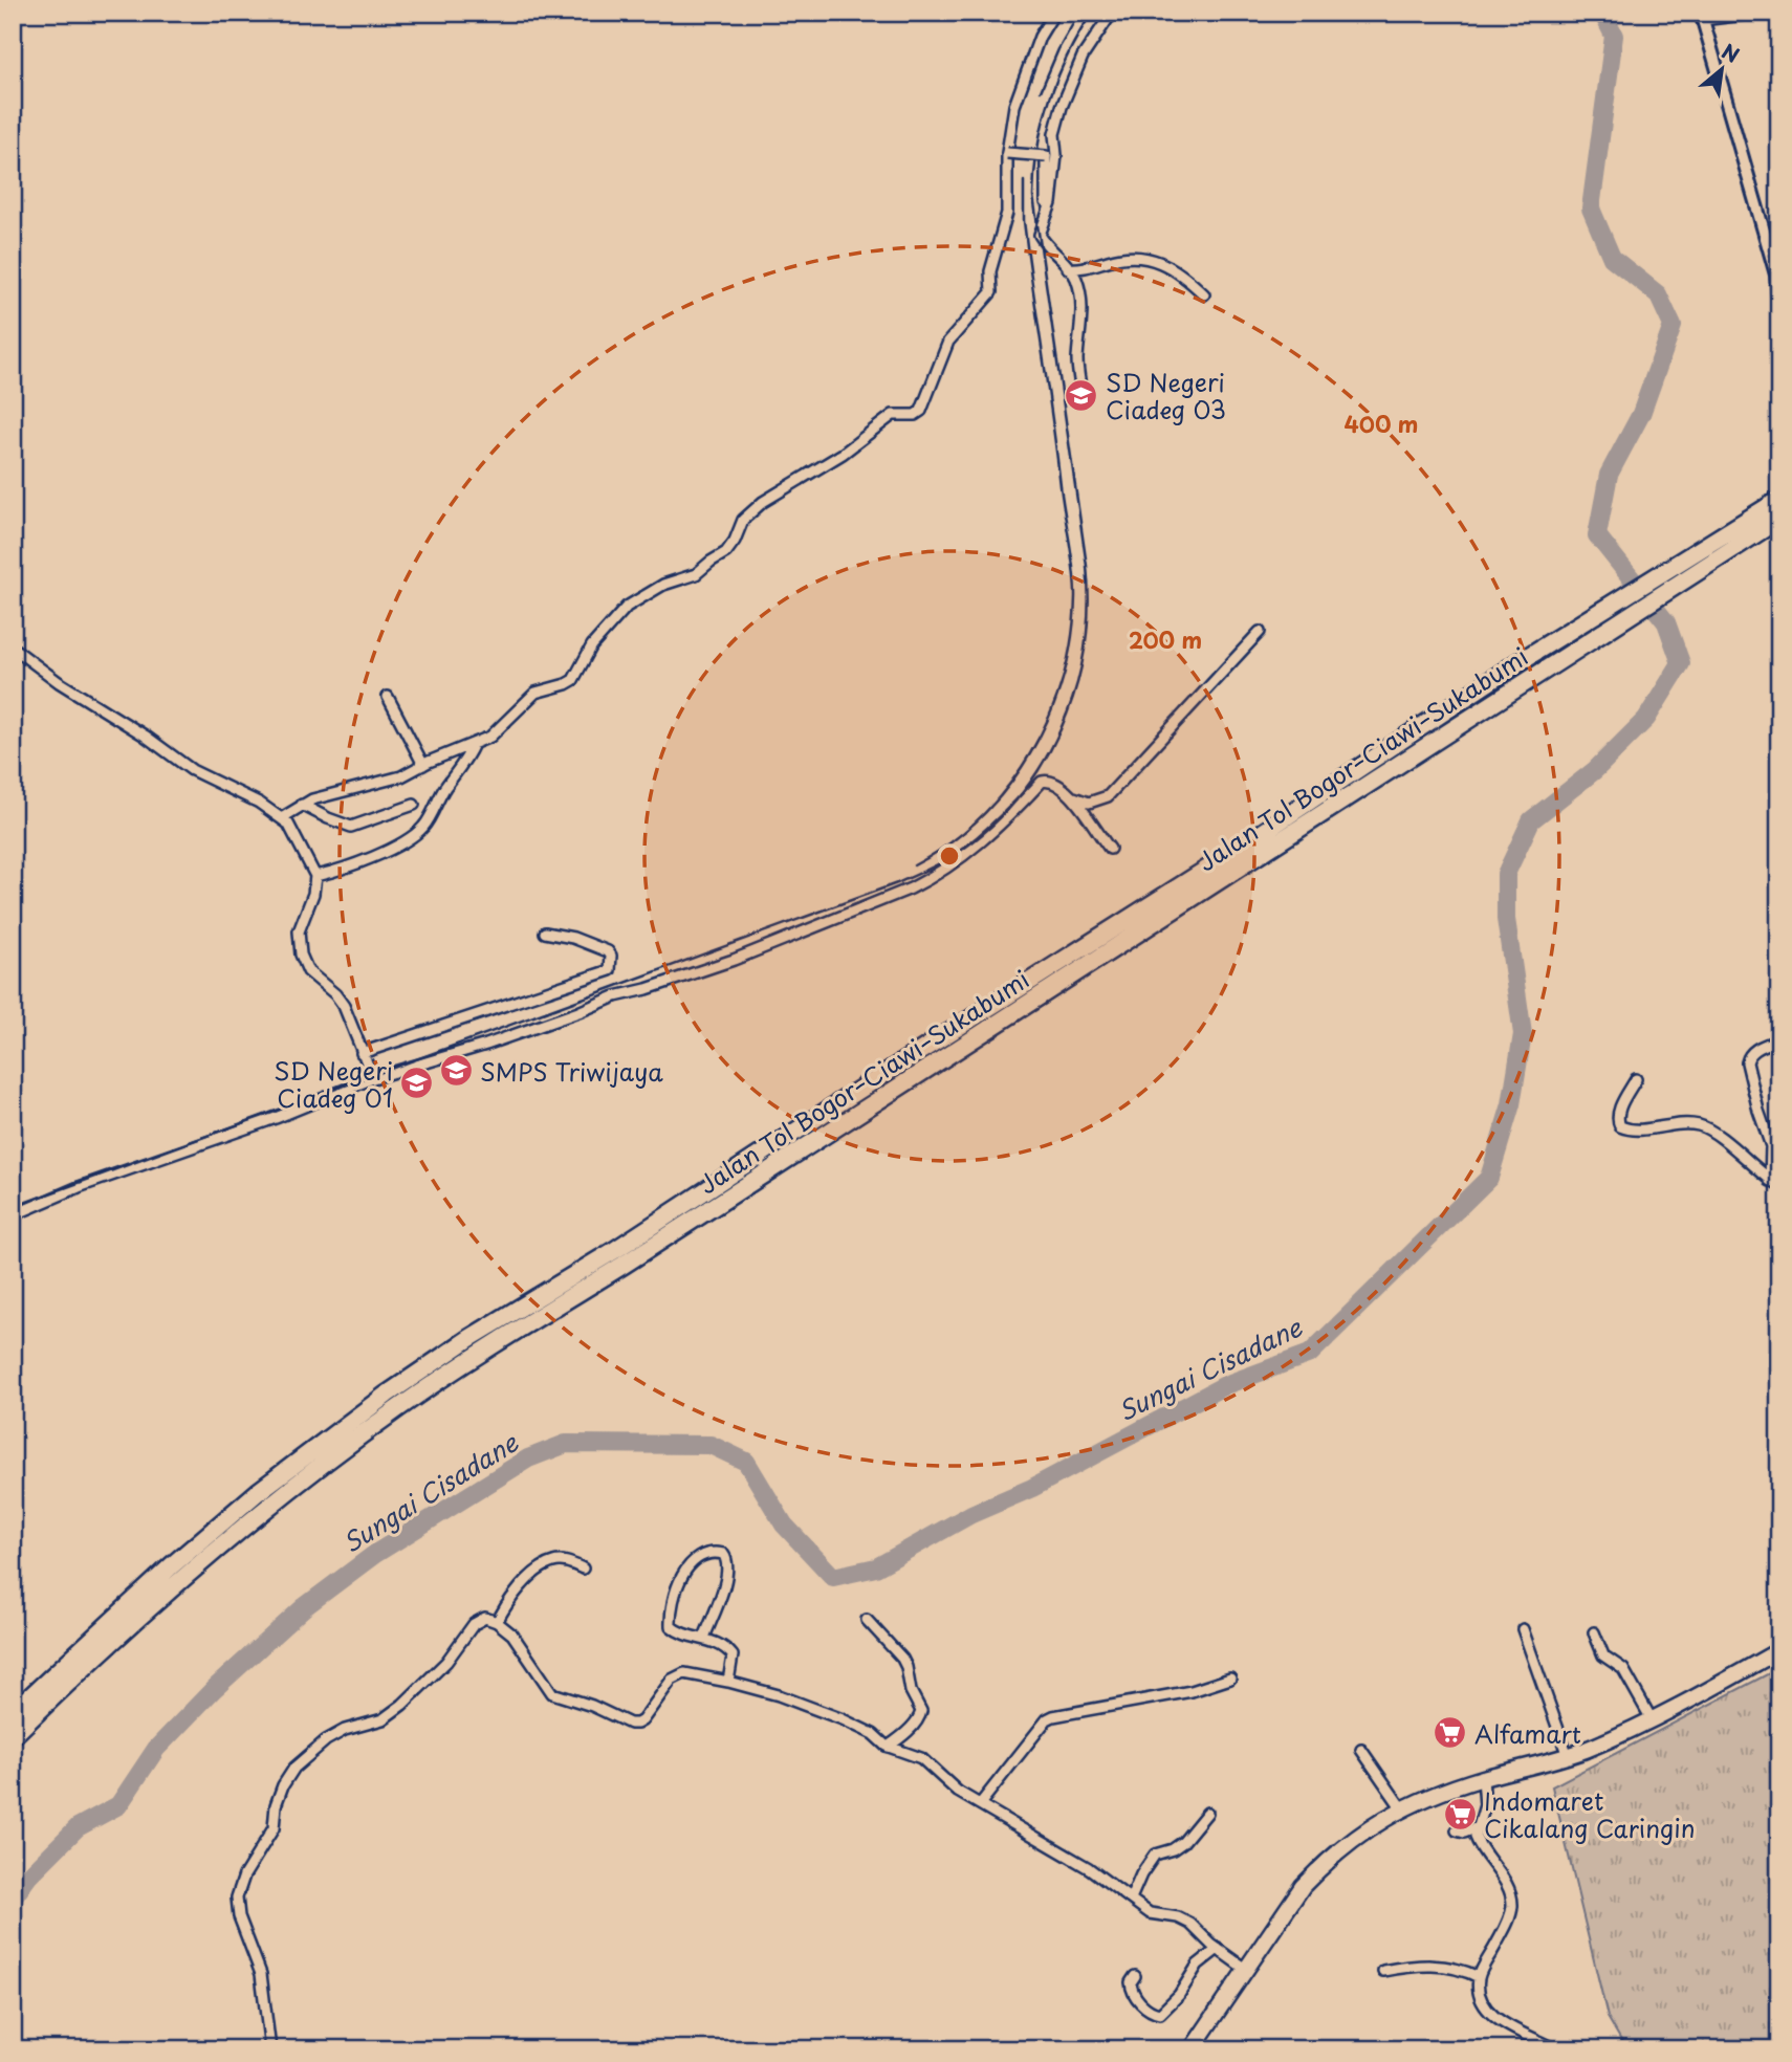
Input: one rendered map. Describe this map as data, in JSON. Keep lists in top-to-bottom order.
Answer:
{
  "streets": {
    "highway": ["Jalan Tol Bogor–Ciawi–Sukabumi"]
  },
  "water": ["Sungai Cisadane"],
  "places": {
    "school or university": ["SD Negeri Ciadeg 03", "SMPS Triwijaya", "SD Negeri Ciadeg 01"],
    "supermarket": ["Alfamart", "Indomaret Cikalang Caringin"]
  },
  "north": "top right",
  "rings": ["400 m", "200 m"]
}
